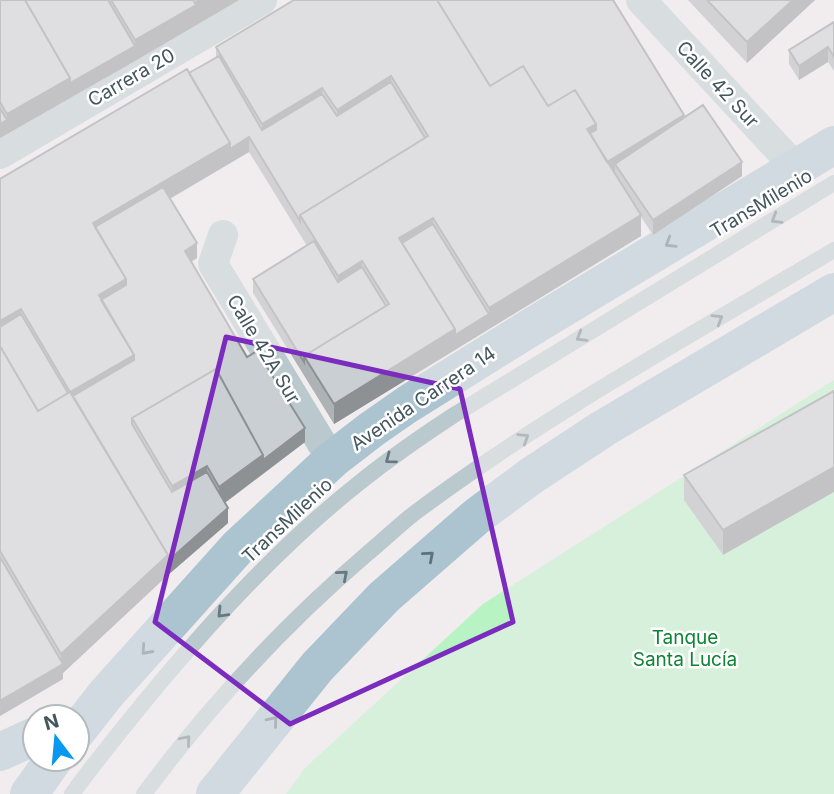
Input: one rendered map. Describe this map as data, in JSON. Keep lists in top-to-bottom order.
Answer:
{
  "streets": {
    "main road": ["Avenida Carrera 14"],
    "street": ["Carrera 20", "Calle 42 Sur", "Calle 42A Sur"],
    "lane": ["TransMilenio"]
  },
  "crossings": [
    ["Calle 42 Sur", "Avenida Carrera 14"],
    ["Calle 42A Sur", "Avenida Carrera 14"]
  ],
  "parks": ["Tanque Santa Lucía"],
  "north": "top"
}
